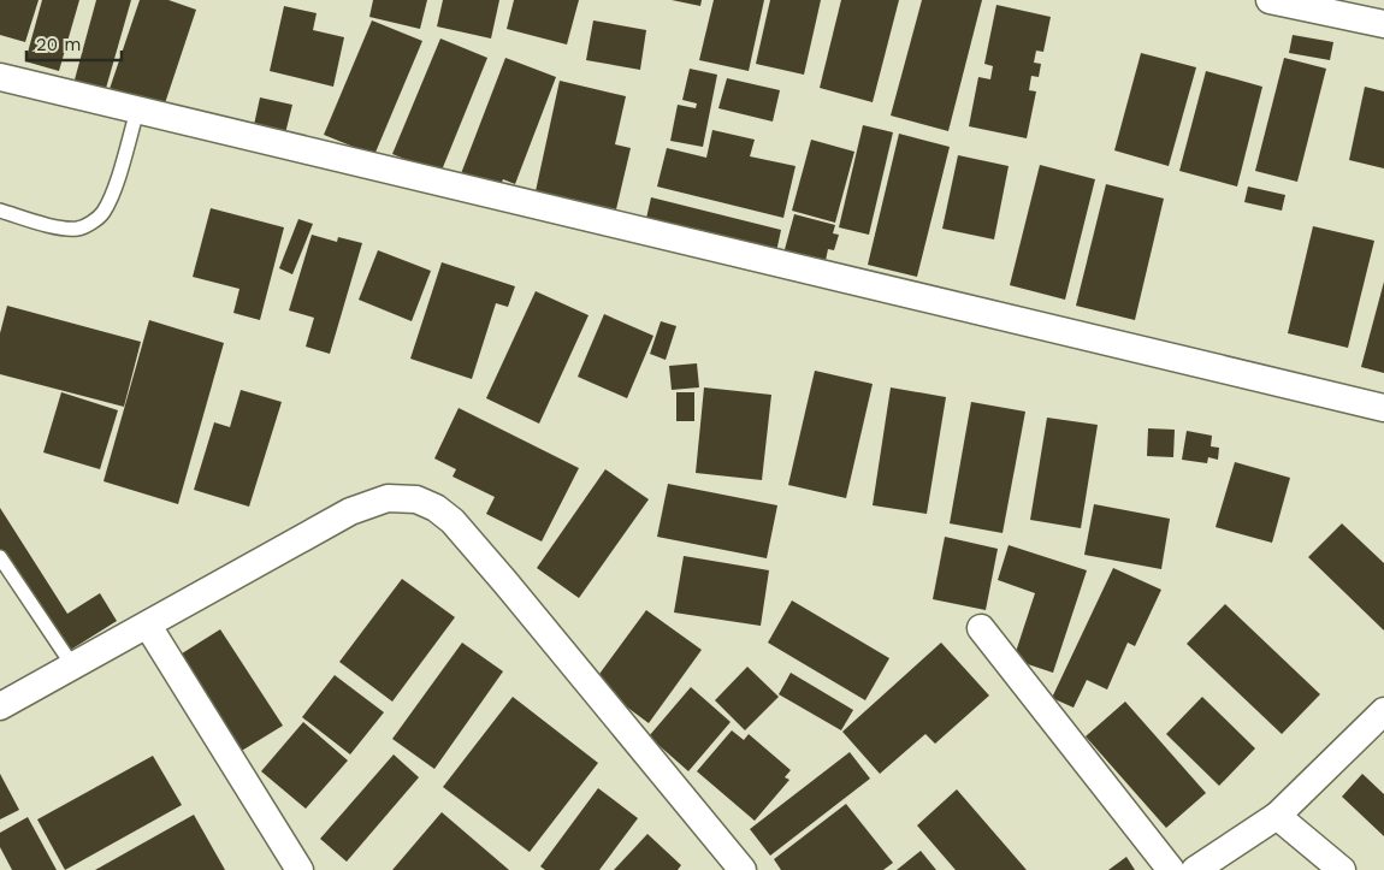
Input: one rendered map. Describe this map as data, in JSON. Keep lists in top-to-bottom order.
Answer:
{
  "scale_bar": "20 m"
}
